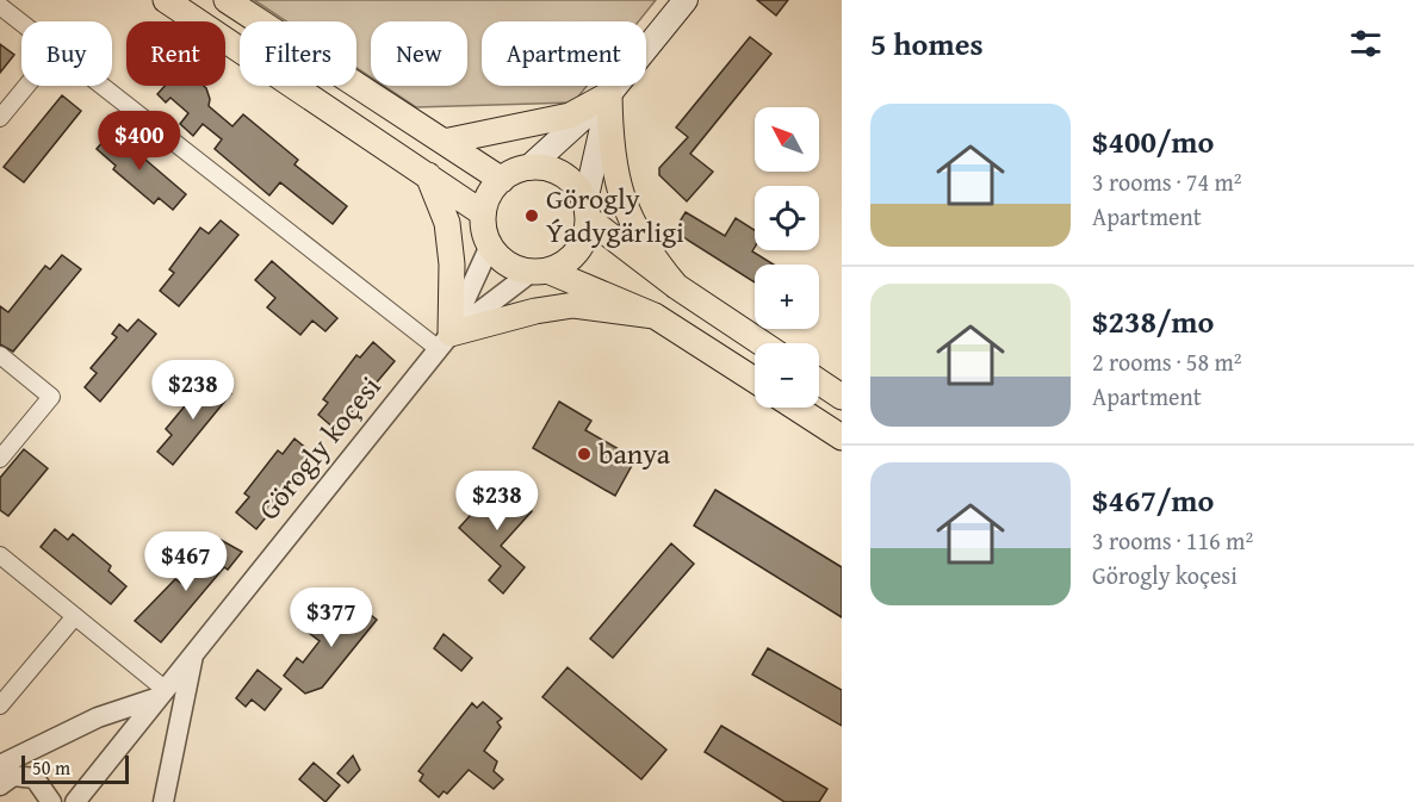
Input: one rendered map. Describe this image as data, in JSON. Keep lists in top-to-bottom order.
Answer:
{
  "streets": {
    "street": ["Görogly koçesi"]
  },
  "places": ["Görogly Ýadygärligi", "banya"],
  "scale_bar": "50 m",
  "north": "top left",
  "page": {
    "heading": "5 homes",
    "chip": [
      "Buy",
      "Rent",
      "Filters",
      "New",
      "Apartment"
    ],
    "list": [
      {
        "name": "$400/mo",
        "note": "3 rooms · 74 m² · Apartment"
      },
      {
        "name": "$238/mo",
        "note": "2 rooms · 58 m² · Apartment"
      },
      {
        "name": "$467/mo",
        "note": "3 rooms · 116 m² · Görogly koçesi"
      }
    ],
    "map_buttons": ["+", "−"],
    "price": [
      "$400",
      "$238",
      "$238",
      "$467",
      "$377"
    ],
    "scale": "50 m"
  }
}
